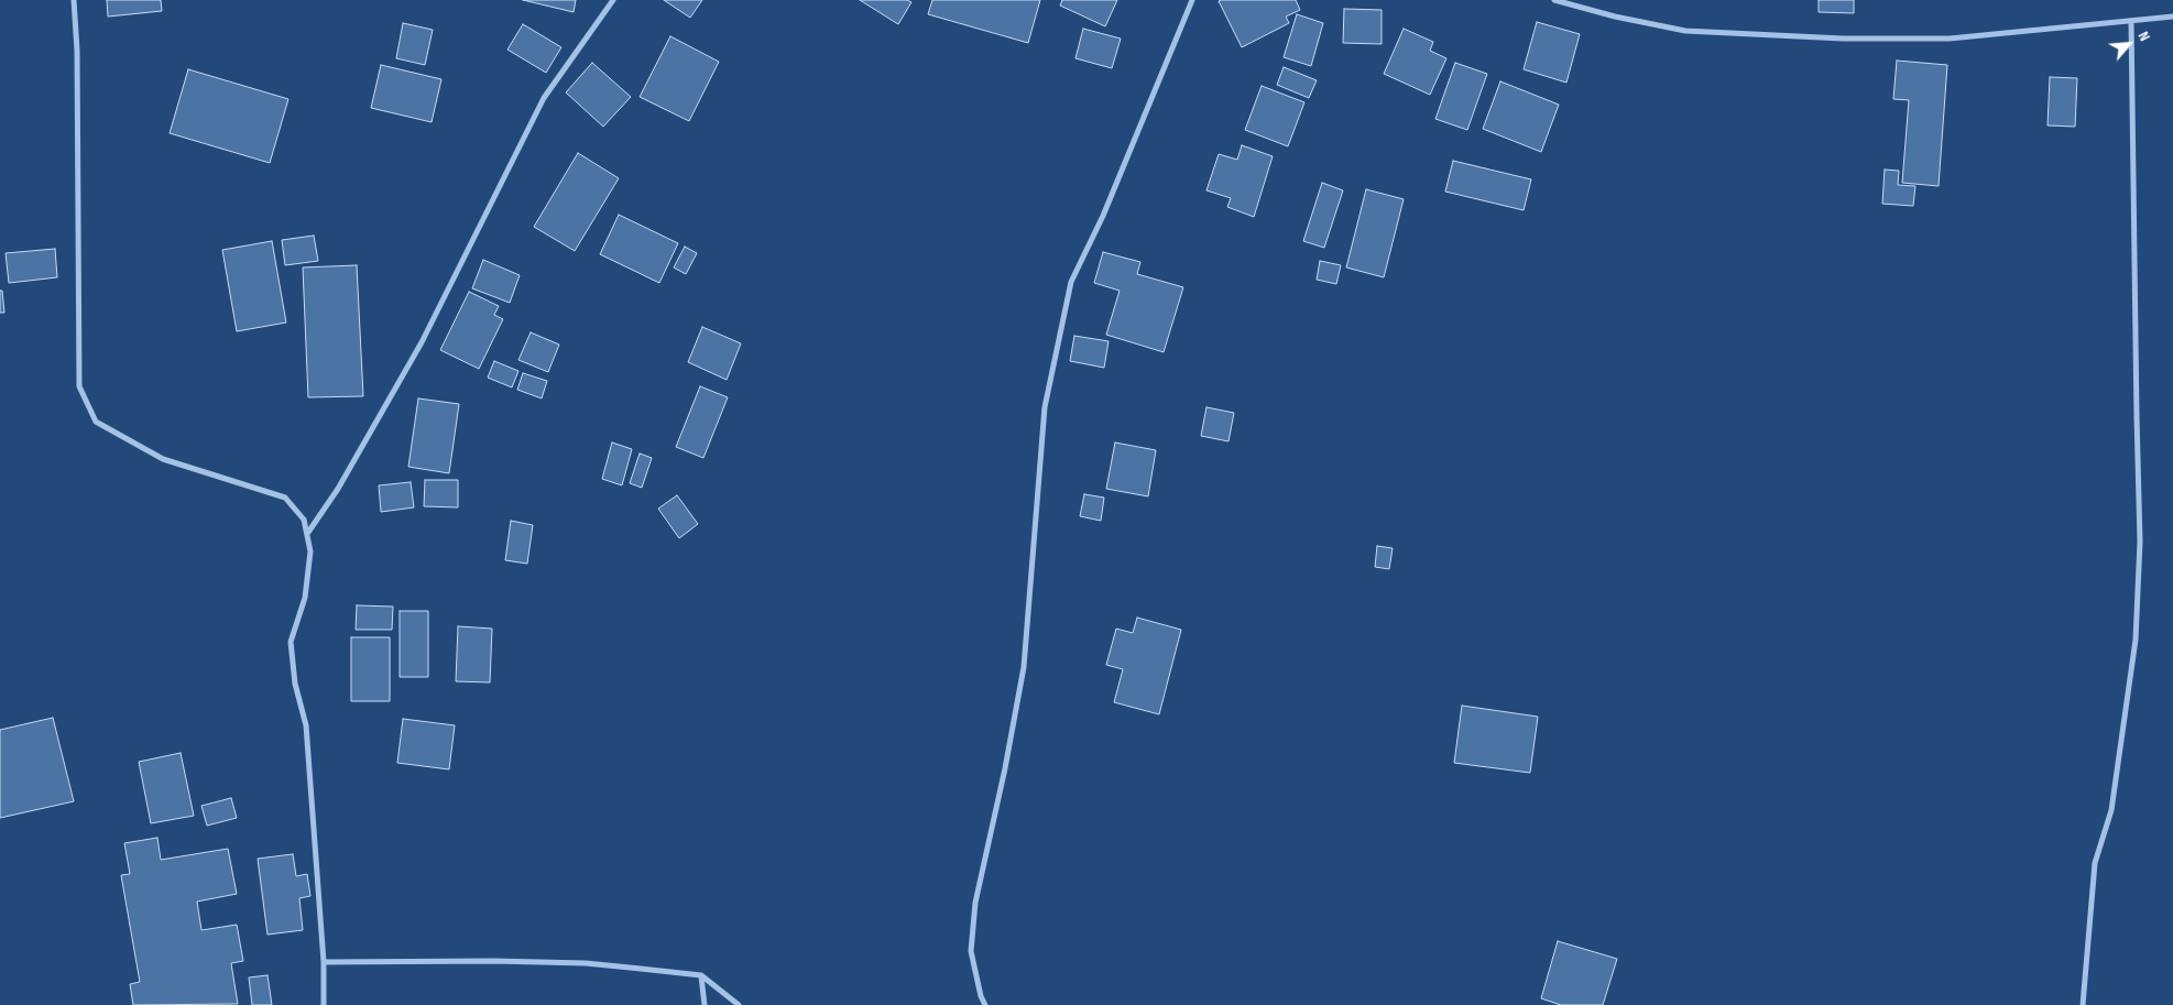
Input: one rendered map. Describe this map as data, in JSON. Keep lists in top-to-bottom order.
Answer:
{
  "north": "top right"
}
